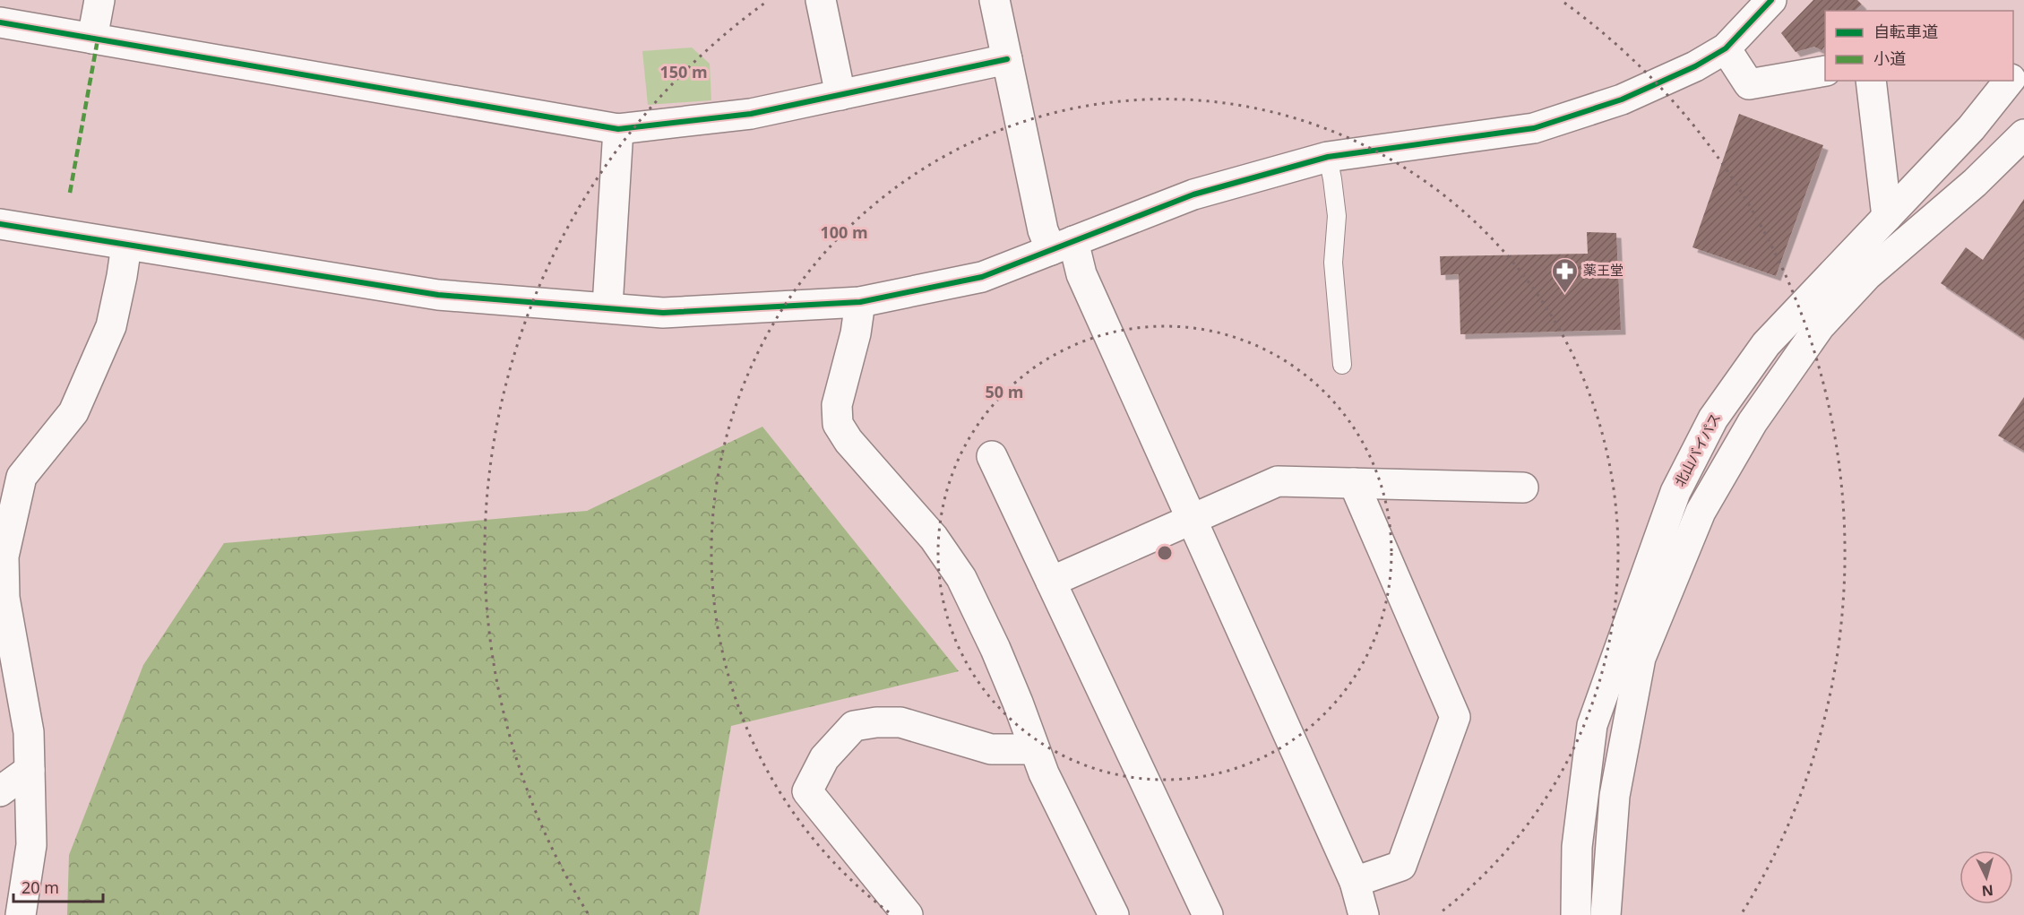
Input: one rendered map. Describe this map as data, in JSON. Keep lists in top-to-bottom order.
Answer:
{
  "streets": {
    "main road": ["北山バイパス"]
  },
  "places": {
    "pharmacy": ["薬王堂"]
  },
  "legend": ["自転車道", "小道"],
  "scale_bar": "20 m",
  "north": "bottom",
  "rings": ["150 m", "100 m", "50 m"]
}
